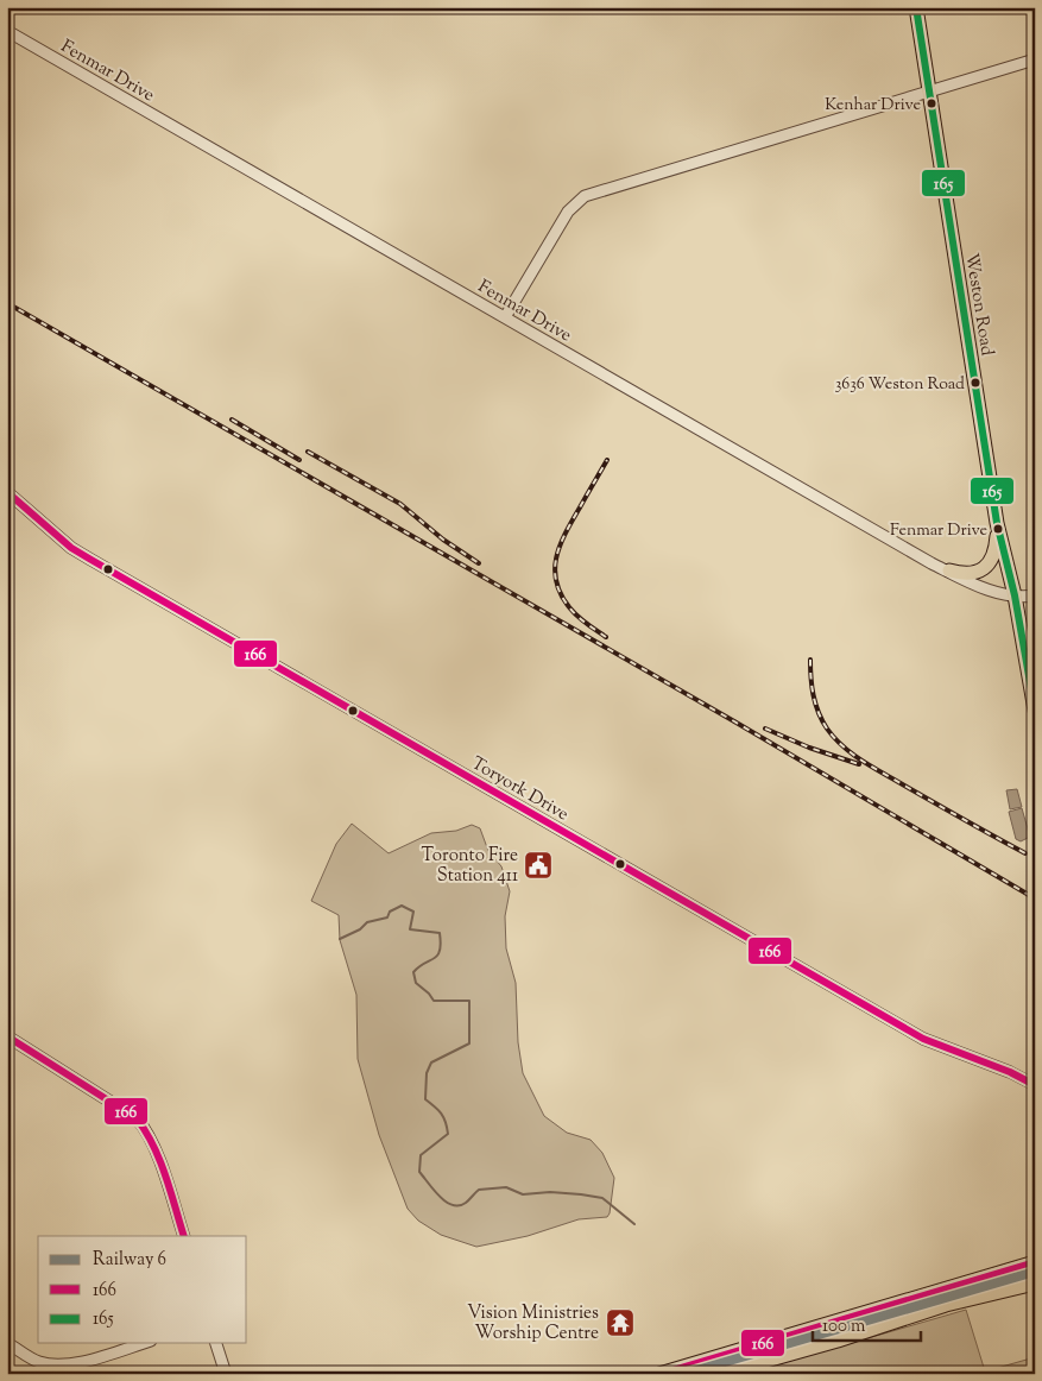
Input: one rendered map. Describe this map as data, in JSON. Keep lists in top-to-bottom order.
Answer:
{
  "streets": {
    "main road": ["Weston Road"],
    "street": ["Fenmar Drive", "Toryork Drive"]
  },
  "crossings": [
    ["Fenmar Drive", "Weston Road"]
  ],
  "places": {
    "other": ["Kenhar Drive", "3636 Weston Road", "Fenmar Drive"],
    "public building": ["Toronto Fire Station 411"],
    "temple": ["Vision Ministries Worship Centre"]
  },
  "lines": ["transit line 165", "transit line 166", "rail line 6"],
  "legend": ["Railway 6", "166", "165"],
  "scale_bar": "100 m"
}
